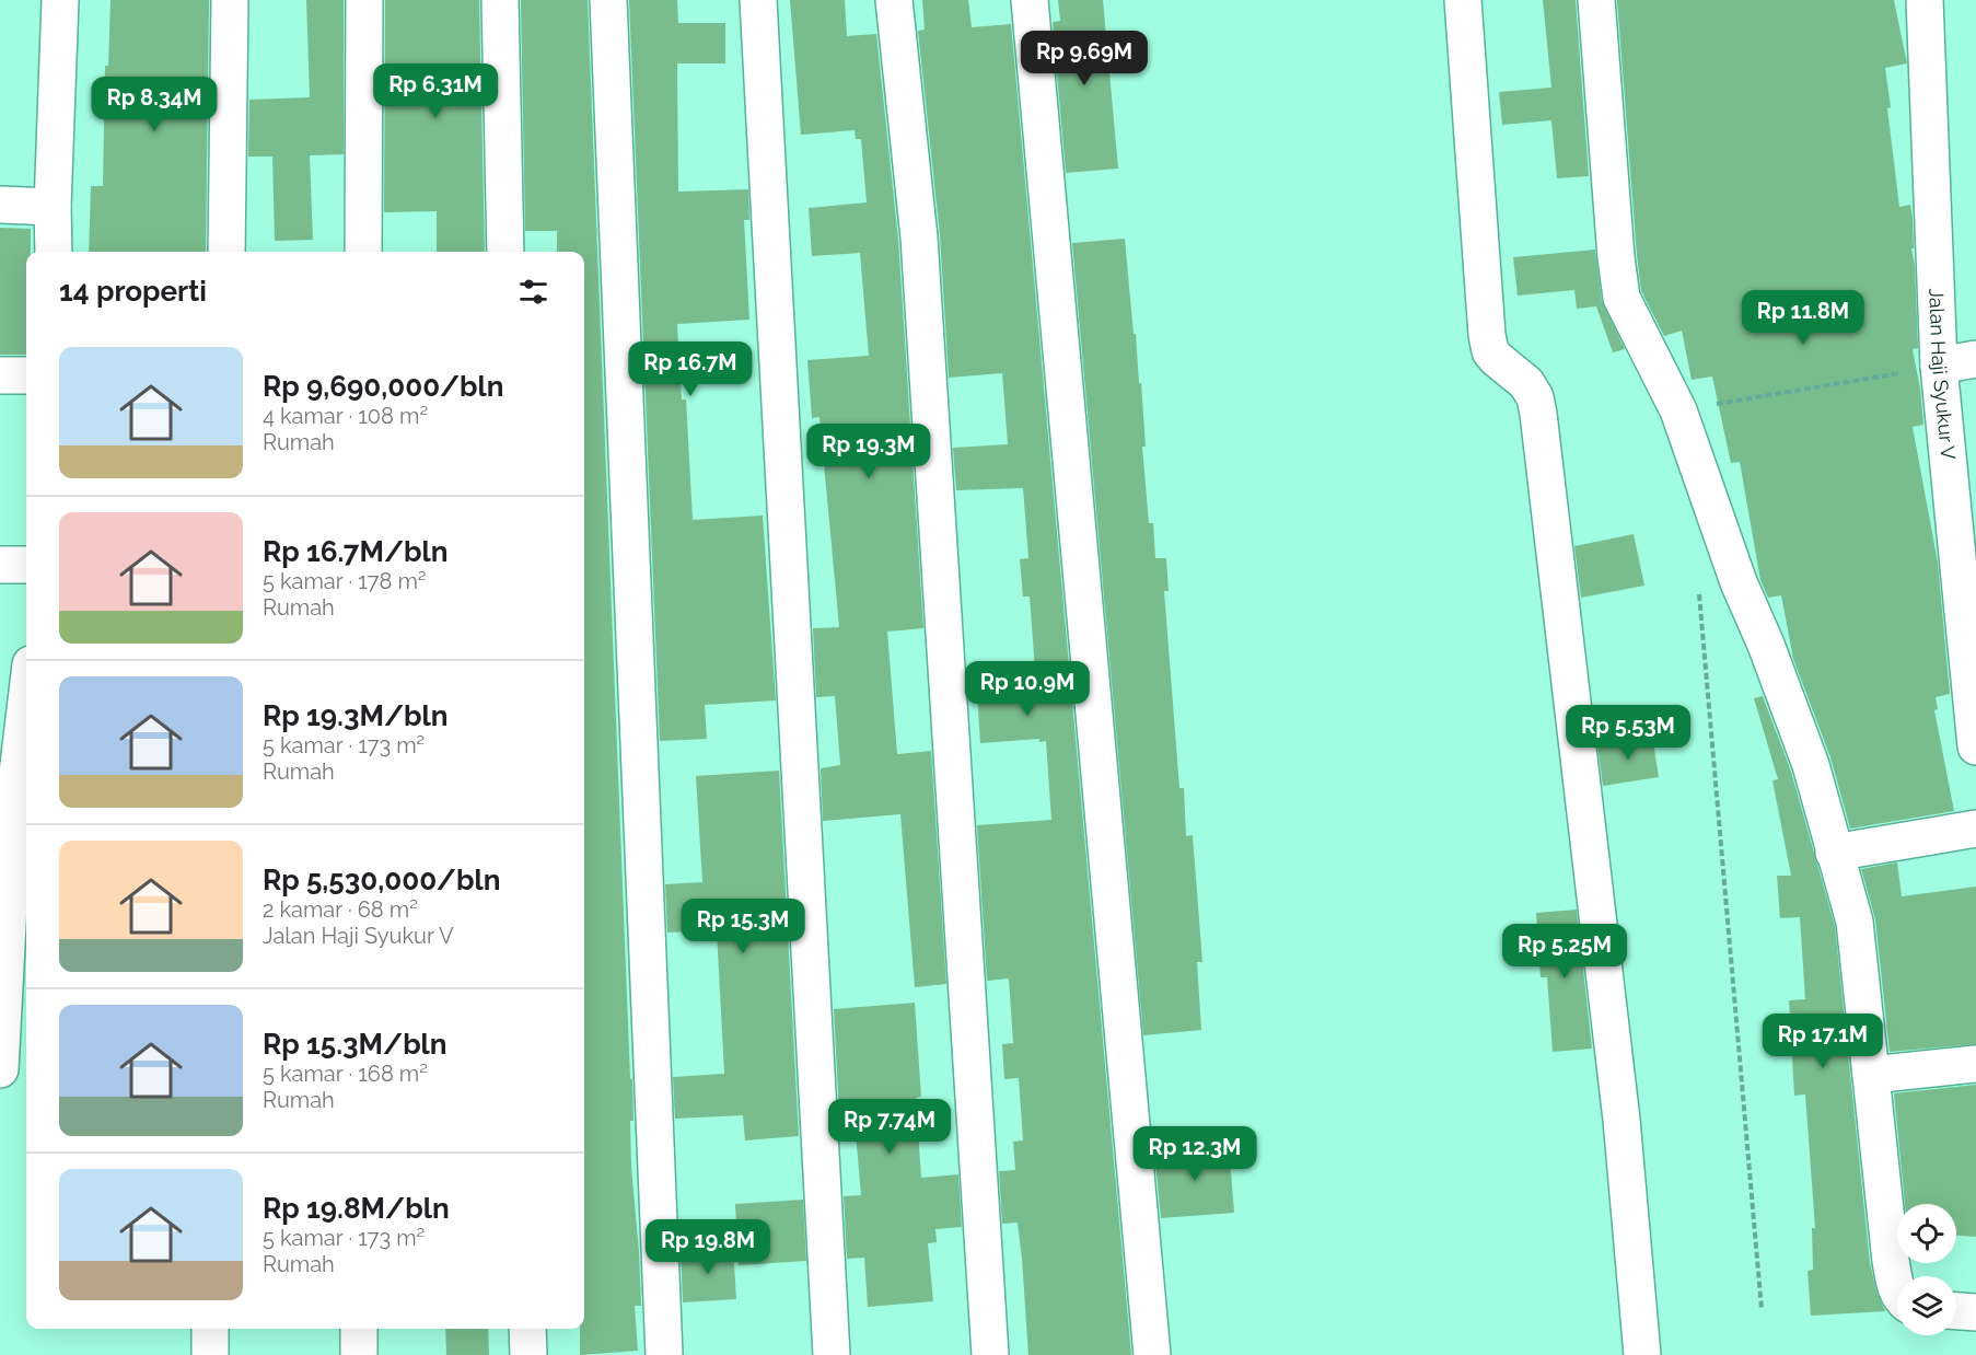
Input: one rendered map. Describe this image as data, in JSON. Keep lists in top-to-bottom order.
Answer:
{
  "streets": {
    "street": ["Jalan Haji Syukur V"]
  },
  "page": {
    "price": [
      "Rp 9.69M",
      "Rp 6.31M",
      "Rp 8.34M",
      "Rp 11.8M",
      "Rp 16.7M",
      "Rp 19.3M",
      "Rp 10.9M",
      "Rp 5.53M",
      "Rp 15.3M",
      "Rp 5.25M",
      "Rp 17.1M",
      "Rp 7.74M",
      "Rp 12.3M",
      "Rp 19.8M"
    ],
    "heading": "14 properti",
    "list": [
      {
        "name": "Rp 9,690,000/bln",
        "note": "4 kamar · 108 m² · Rumah"
      },
      {
        "name": "Rp 16.7M/bln",
        "note": "5 kamar · 178 m² · Rumah"
      },
      {
        "name": "Rp 19.3M/bln",
        "note": "5 kamar · 173 m² · Rumah"
      },
      {
        "name": "Rp 5,530,000/bln",
        "note": "2 kamar · 68 m² · Jalan Haji Syukur V"
      },
      {
        "name": "Rp 15.3M/bln",
        "note": "5 kamar · 168 m² · Rumah"
      },
      {
        "name": "Rp 19.8M/bln",
        "note": "5 kamar · 173 m² · Rumah"
      }
    ]
  }
}
